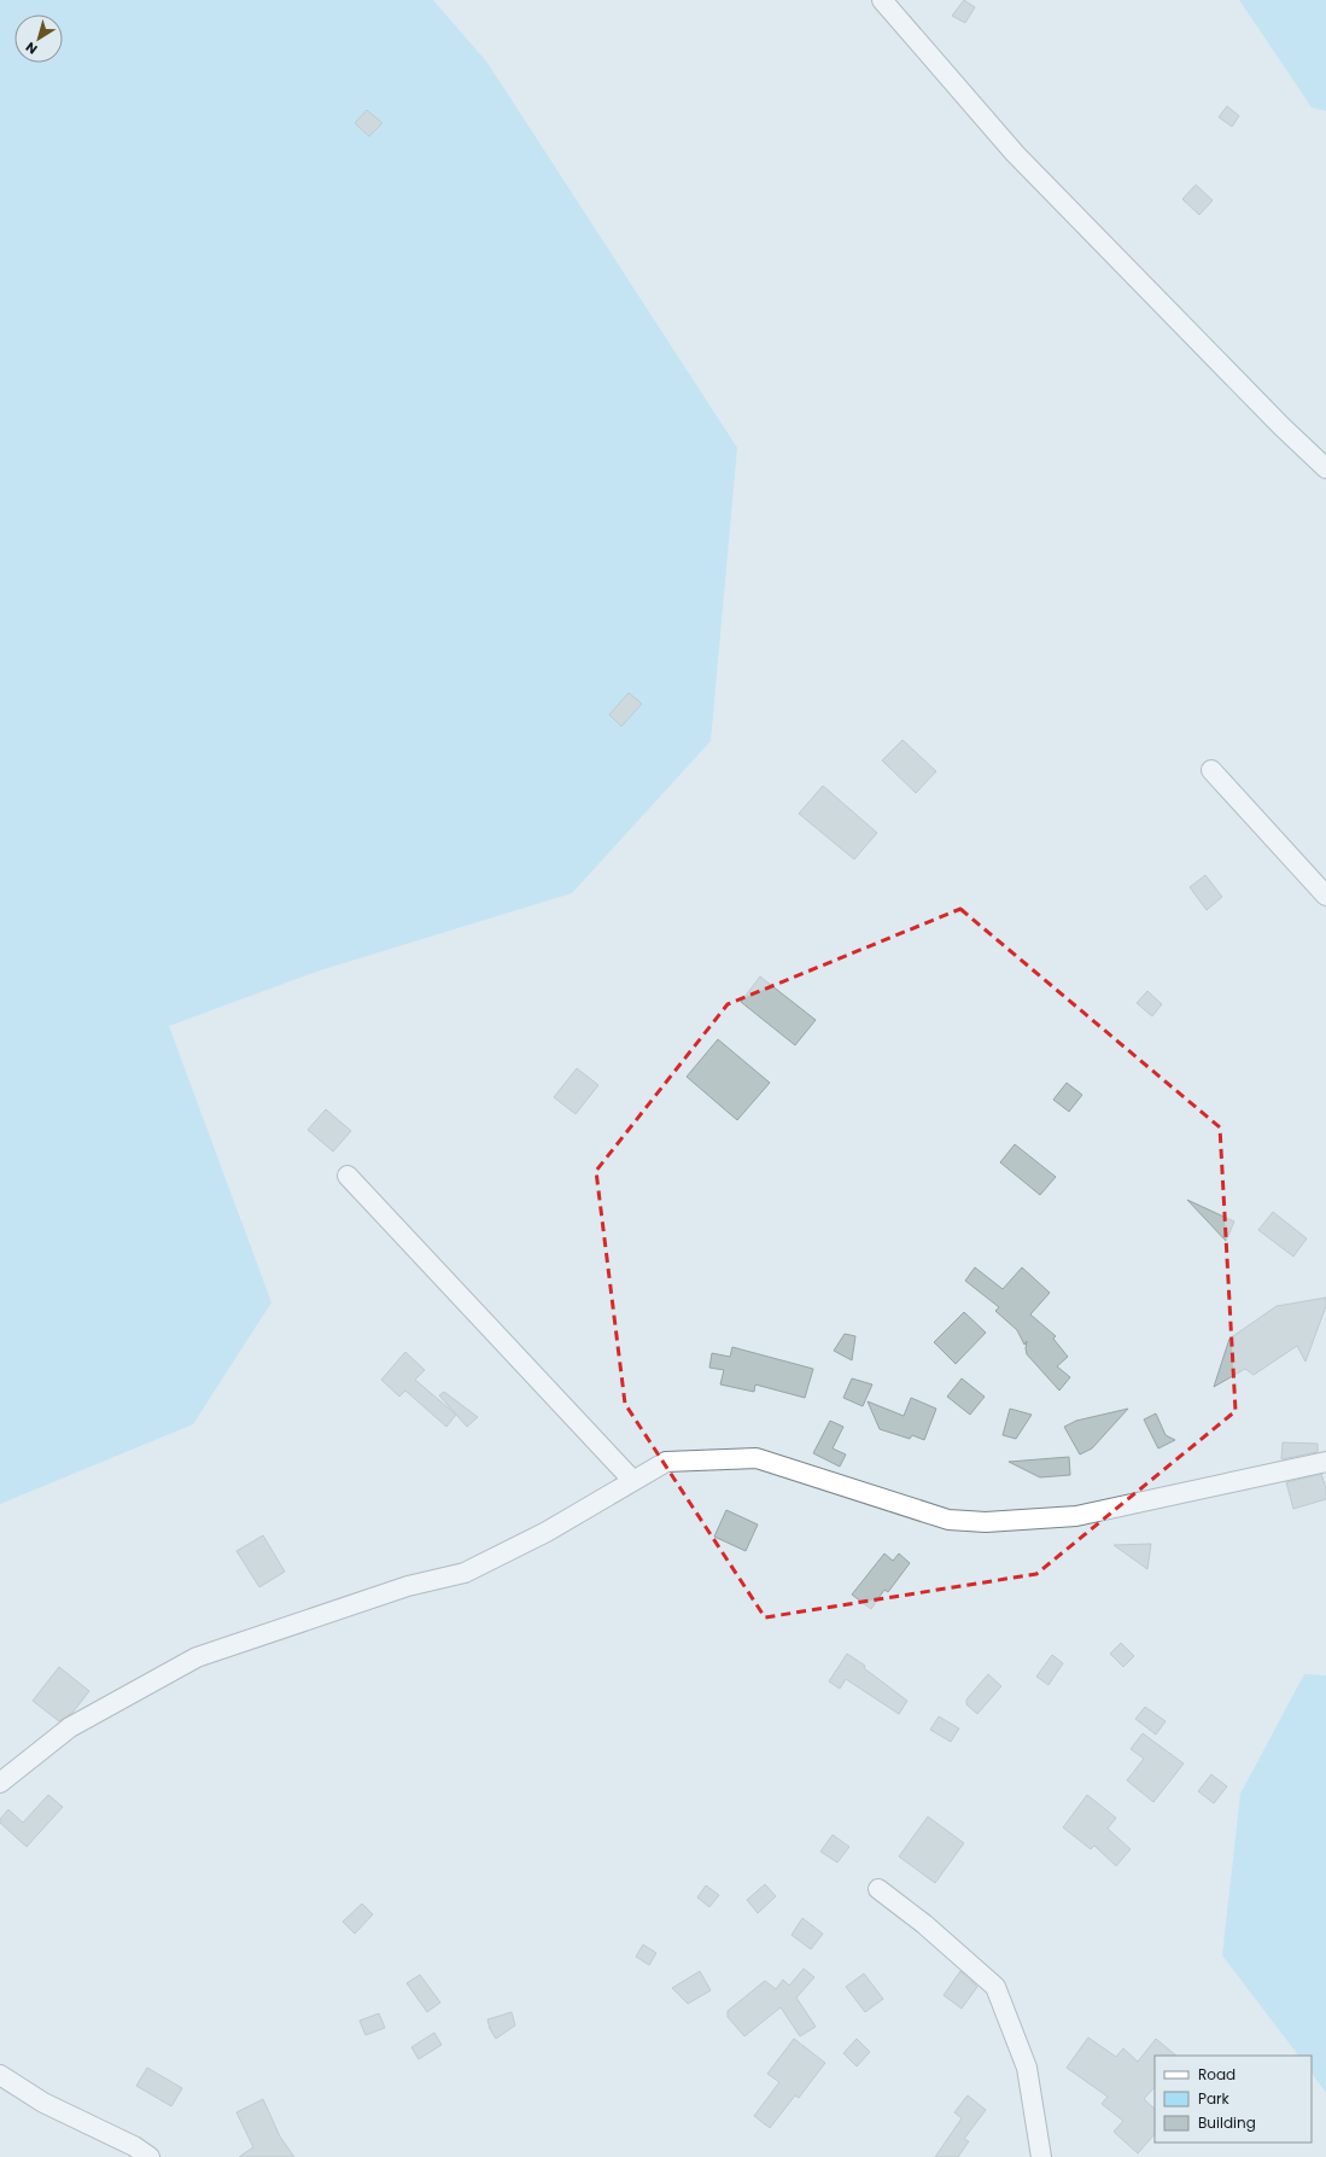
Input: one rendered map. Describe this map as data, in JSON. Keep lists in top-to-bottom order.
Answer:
{
  "legend": ["Road", "Park", "Building"],
  "north": "bottom left"
}
